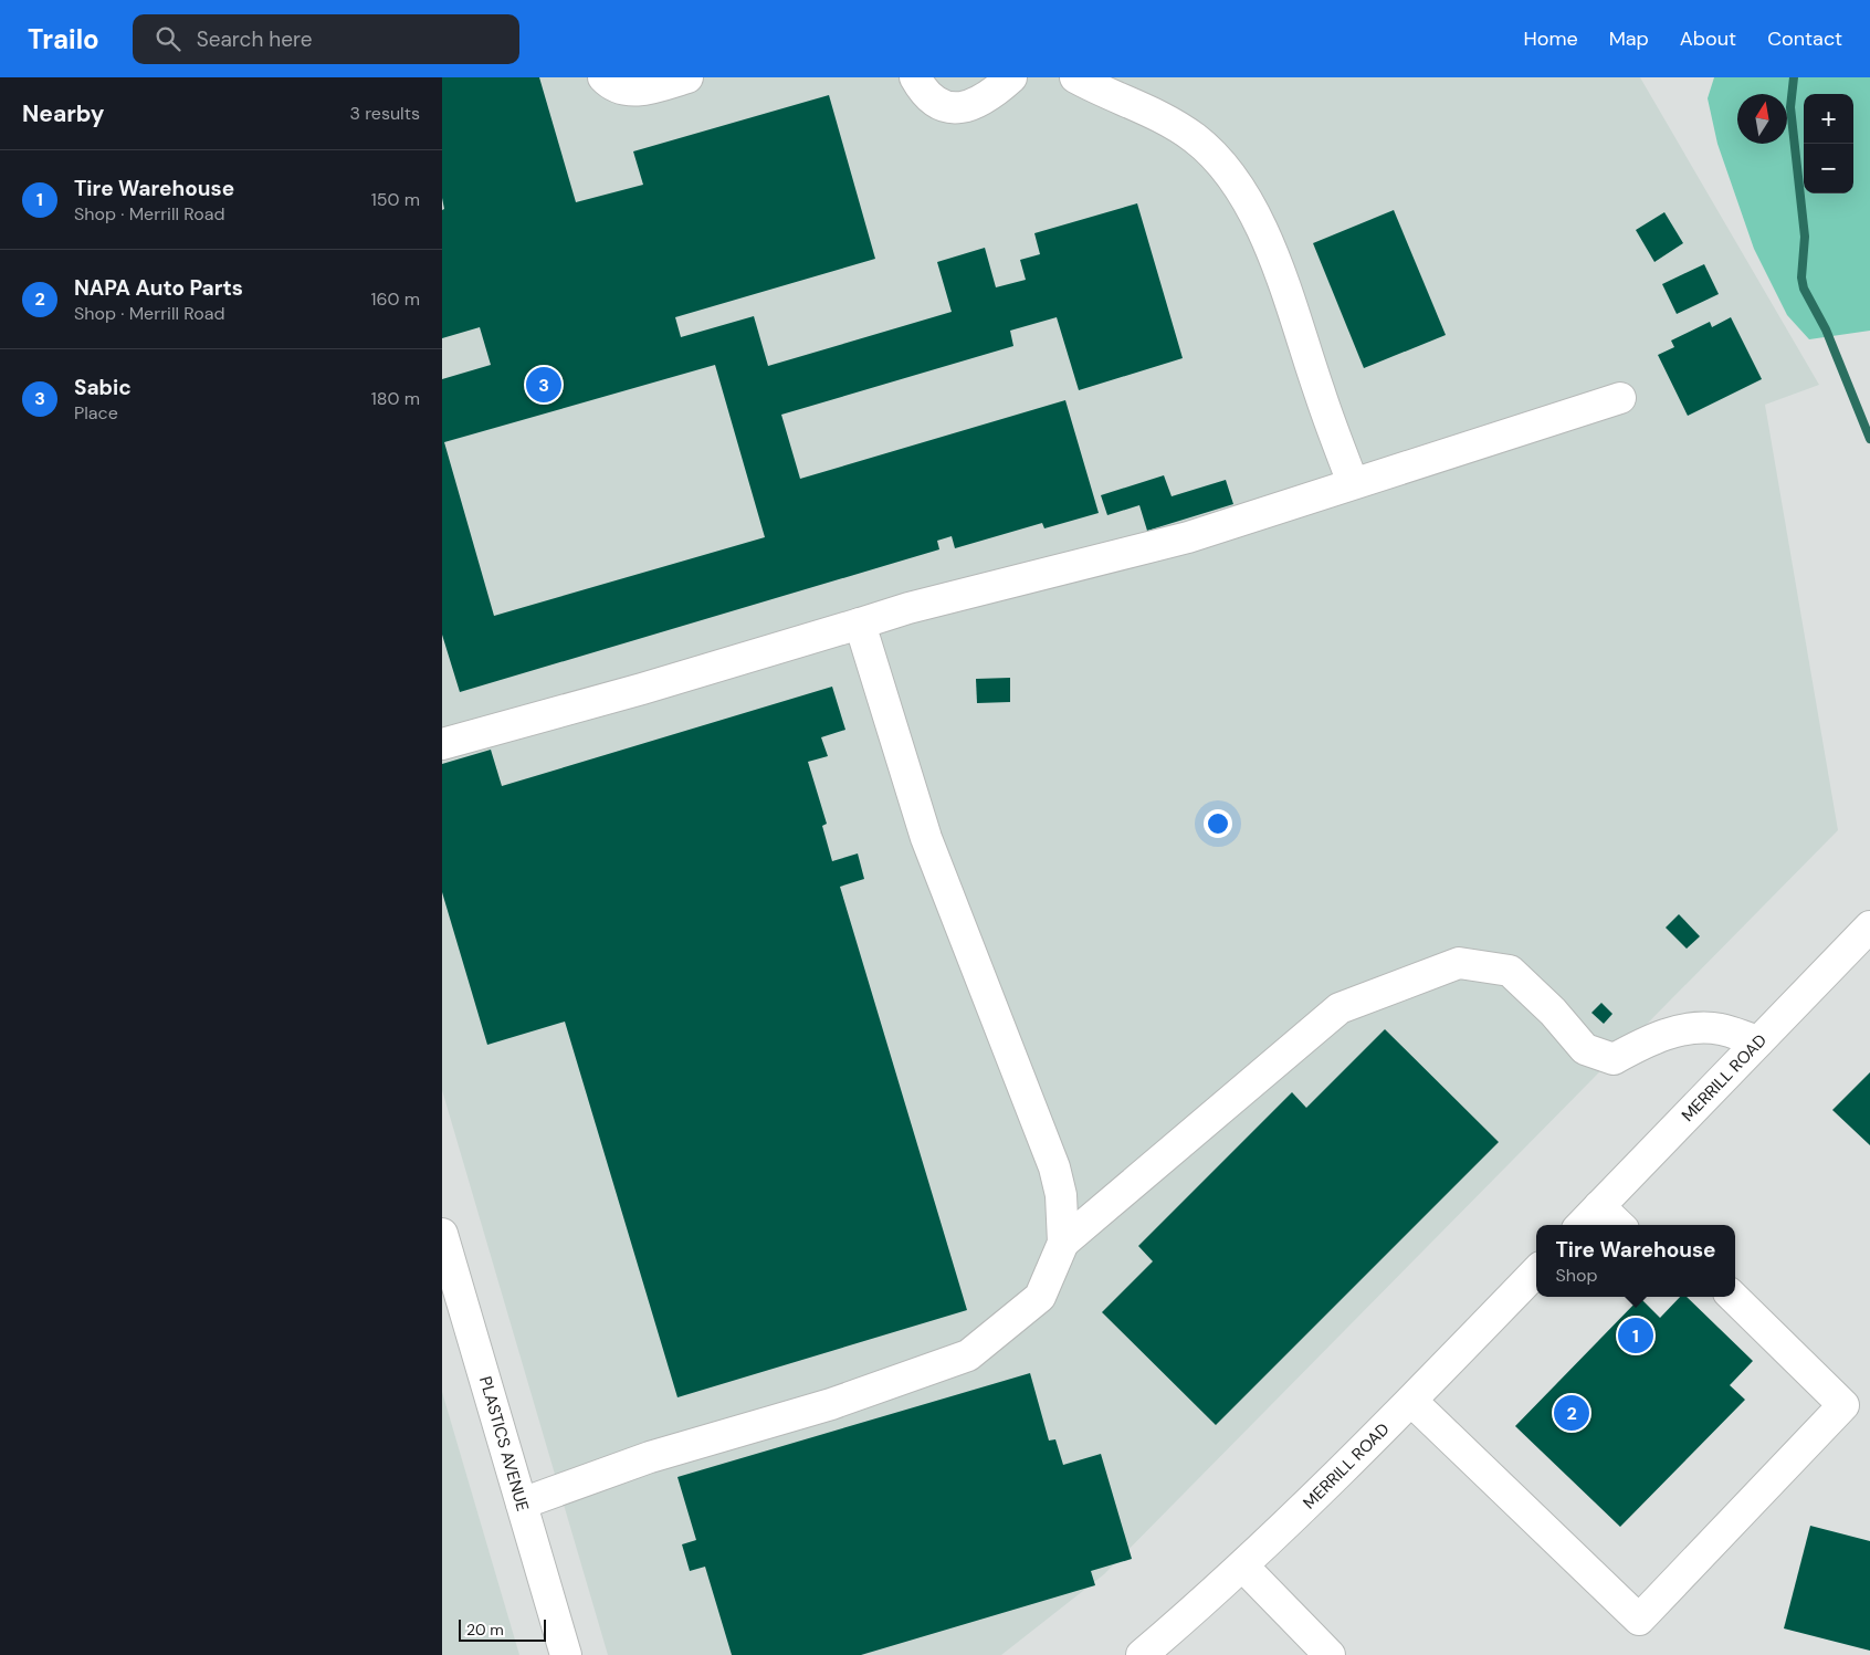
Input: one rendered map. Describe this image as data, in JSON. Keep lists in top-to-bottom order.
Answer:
{
  "streets": {
    "main road": ["MERRILL ROAD", "PLASTICS AVENUE"]
  },
  "scale_bar": "20 m",
  "north": "top",
  "page": {
    "header": "Trailo",
    "search": "Search here",
    "nav": [
      "Home",
      "Map",
      "About",
      "Contact"
    ],
    "heading": ["Nearby", "3 results"],
    "map_buttons": ["+", "−"],
    "list": [
      {
        "mark": "1",
        "name": "Tire Warehouse",
        "note": "Shop · Merrill Road",
        "value": "150 m"
      },
      {
        "mark": "2",
        "name": "NAPA Auto Parts",
        "note": "Shop · Merrill Road",
        "value": "160 m"
      },
      {
        "mark": "3",
        "name": "Sabic",
        "note": "Place",
        "value": "180 m"
      }
    ],
    "pins": ["3", "1", "2"],
    "popup": ["Tire Warehouse", "Shop"],
    "scale": "20 m"
  }
}
